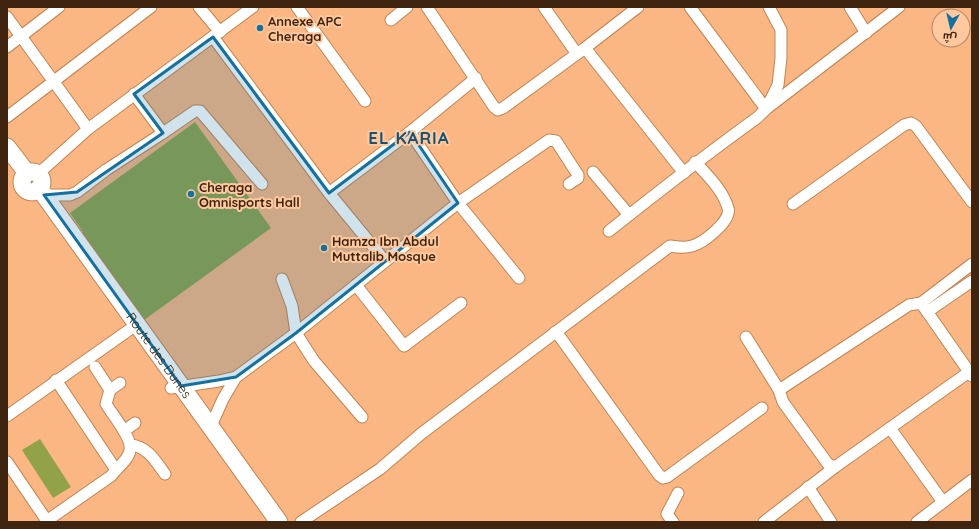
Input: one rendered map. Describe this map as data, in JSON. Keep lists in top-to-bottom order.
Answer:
{
  "streets": {
    "main road": ["Route des Dunes"]
  },
  "districts": ["EL KARIA"],
  "places": ["Annexe APC Cheraga", "Cheraga Omnisports Hall", "Hamza Ibn Abdul Muttalib Mosque"],
  "north": "bottom"
}
